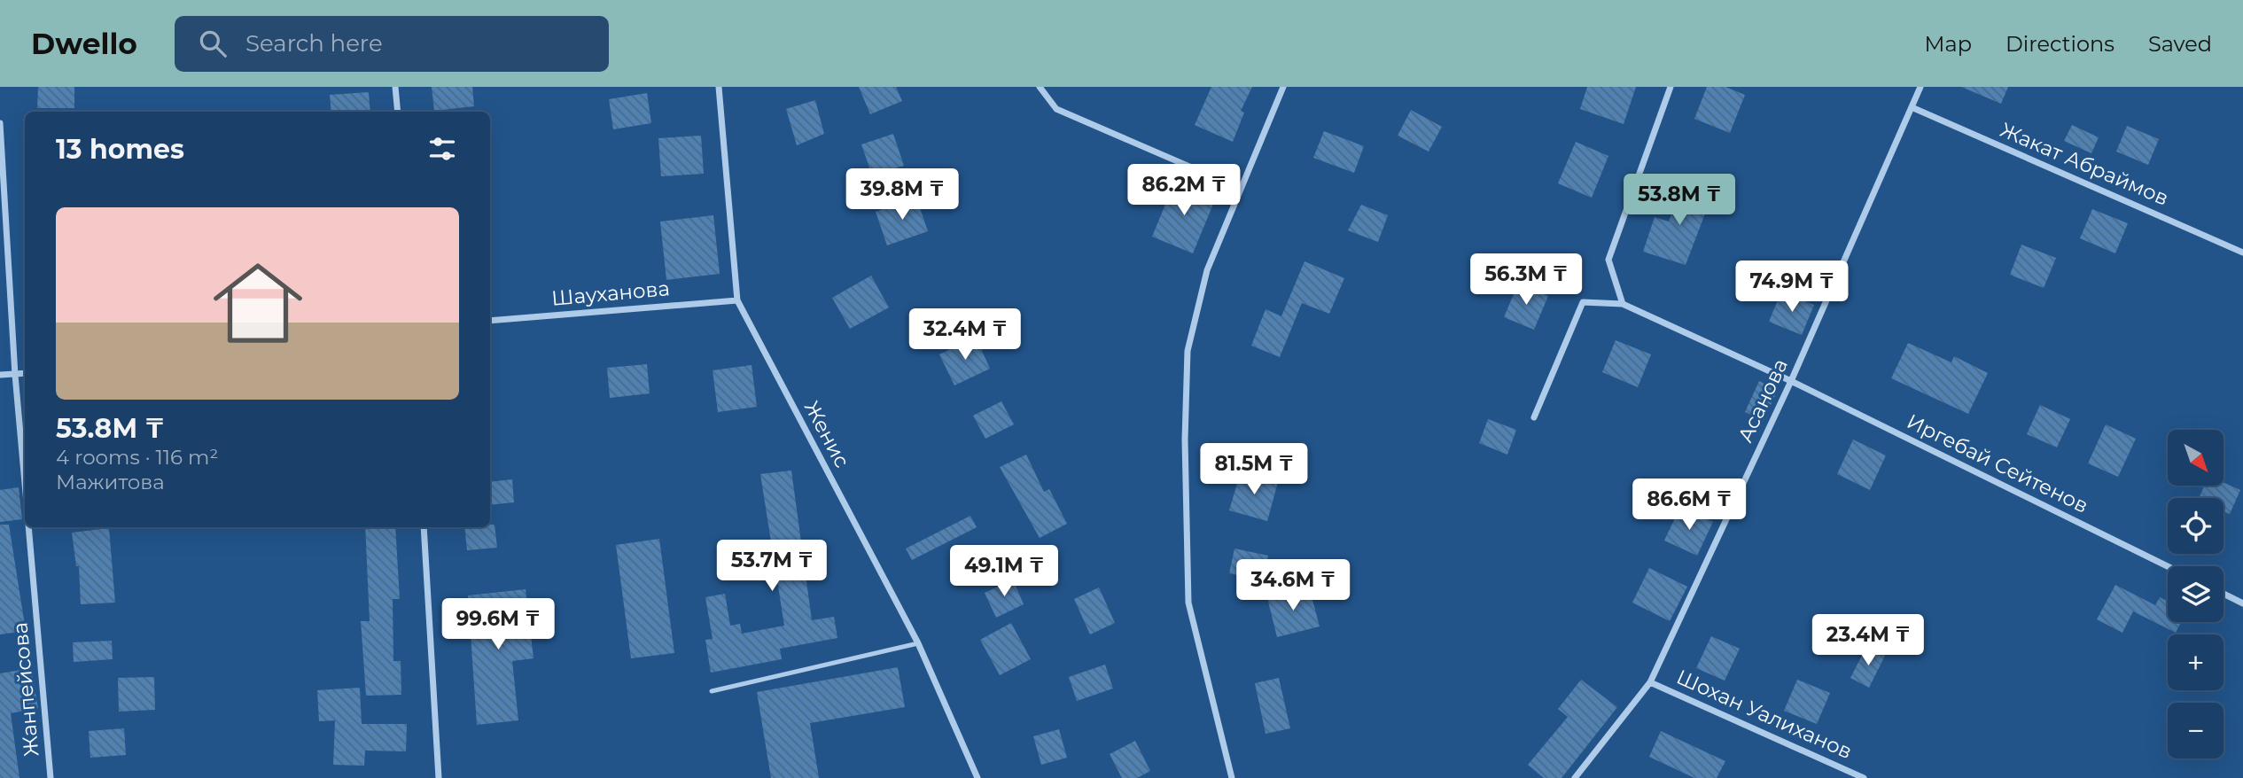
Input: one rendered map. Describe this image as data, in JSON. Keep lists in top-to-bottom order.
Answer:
{
  "streets": {
    "street": [
      "Жакат Абраймов",
      "Шауханова",
      "Асанова",
      "Женис",
      "Иргебай Сейтенов",
      "Жанпейсова",
      "Шохан Уалиханов"
    ]
  },
  "crossings": [
    ["Жакат Абраймов", "Асанова"],
    ["Шауханова", "Женис"],
    ["Асанова", "Иргебай Сейтенов"],
    ["Асанова", "Шохан Уалиханов"]
  ],
  "north": "bottom right",
  "page": {
    "header": "Dwello",
    "search": "Search here",
    "nav": ["Map", "Directions", "Saved"],
    "heading": "13 homes",
    "price": [
      "86.2M ₸",
      "39.8M ₸",
      "53.8M ₸",
      "56.3M ₸",
      "74.9M ₸",
      "32.4M ₸",
      "81.5M ₸",
      "86.6M ₸",
      "53.7M ₸",
      "49.1M ₸",
      "34.6M ₸",
      "99.6M ₸",
      "23.4M ₸"
    ],
    "list": [
      {
        "name": "53.8M ₸",
        "note": "4 rooms · 116 m² · Мажитова"
      }
    ],
    "map_buttons": ["+", "−"]
  }
}
